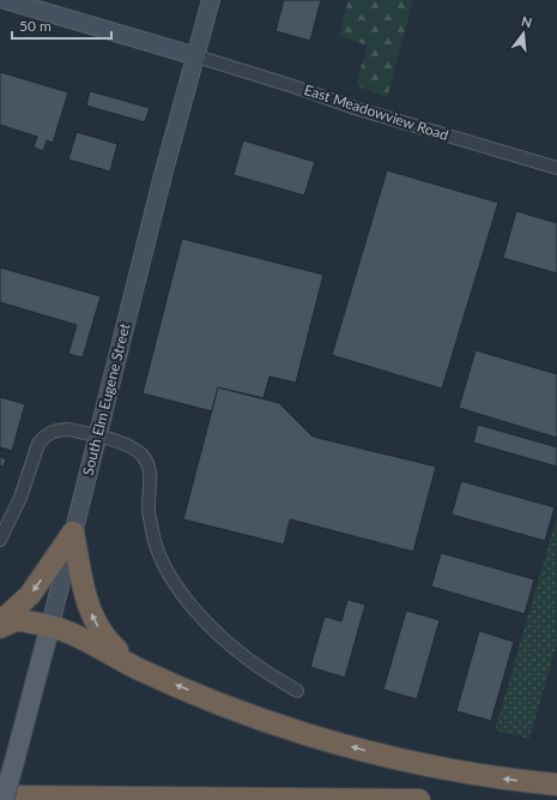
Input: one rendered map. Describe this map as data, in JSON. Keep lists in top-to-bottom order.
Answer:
{
  "streets": {
    "main road": ["South Elm Eugene Street"],
    "street": ["East Meadowview Road"]
  },
  "crossings": [
    ["East Meadowview Road", "South Elm Eugene Street"]
  ],
  "scale_bar": "50 m",
  "north": "top"
}
